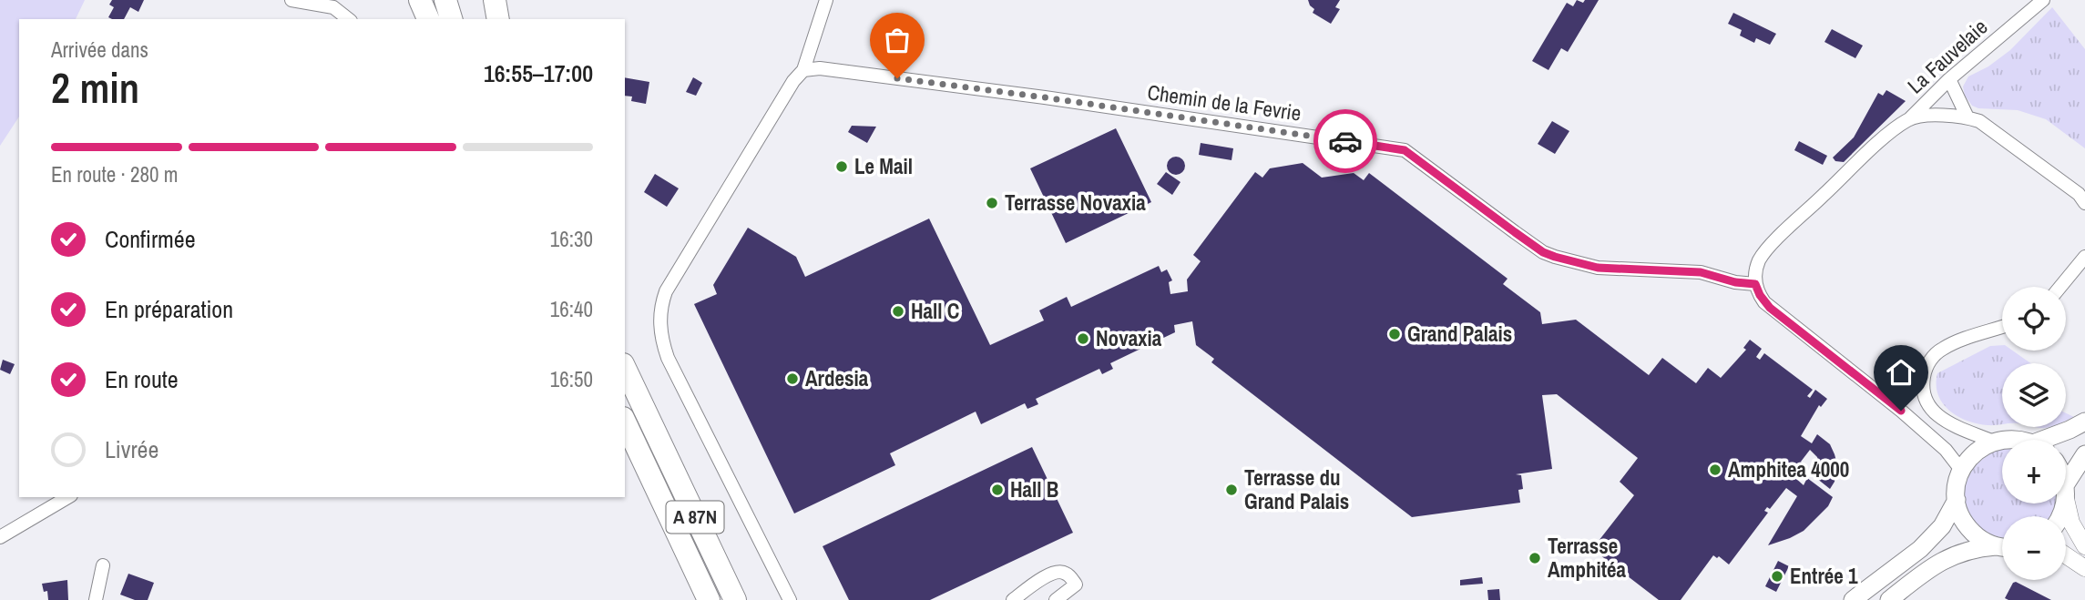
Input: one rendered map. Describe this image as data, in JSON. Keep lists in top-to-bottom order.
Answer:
{
  "streets": {
    "highway": ["A 87N"],
    "street": ["La Fauvelaie", "Chemin de la Fevrie"]
  },
  "crossings": [
    ["La Fauvelaie", "Chemin de la Fevrie"]
  ],
  "places": [
    "Le Mail",
    "Terrasse Novaxia",
    "Hall C",
    "Grand Palais",
    "Novaxia",
    "Ardesia",
    "Amphitea 4000",
    "Hall B",
    "Terrasse du Grand Palais",
    "Terrasse Amphitéa",
    "Entrée 1"
  ],
  "page": {
    "heading": ["2 min", "Arrivée dans", "16:55–17:00"],
    "bar": "En route · 280 m",
    "list": [
      ["Confirmée", "16:30"],
      ["En préparation", "16:40"],
      ["En route", "16:50"],
      "Livrée"
    ],
    "map_buttons": ["+", "−"]
  }
}
